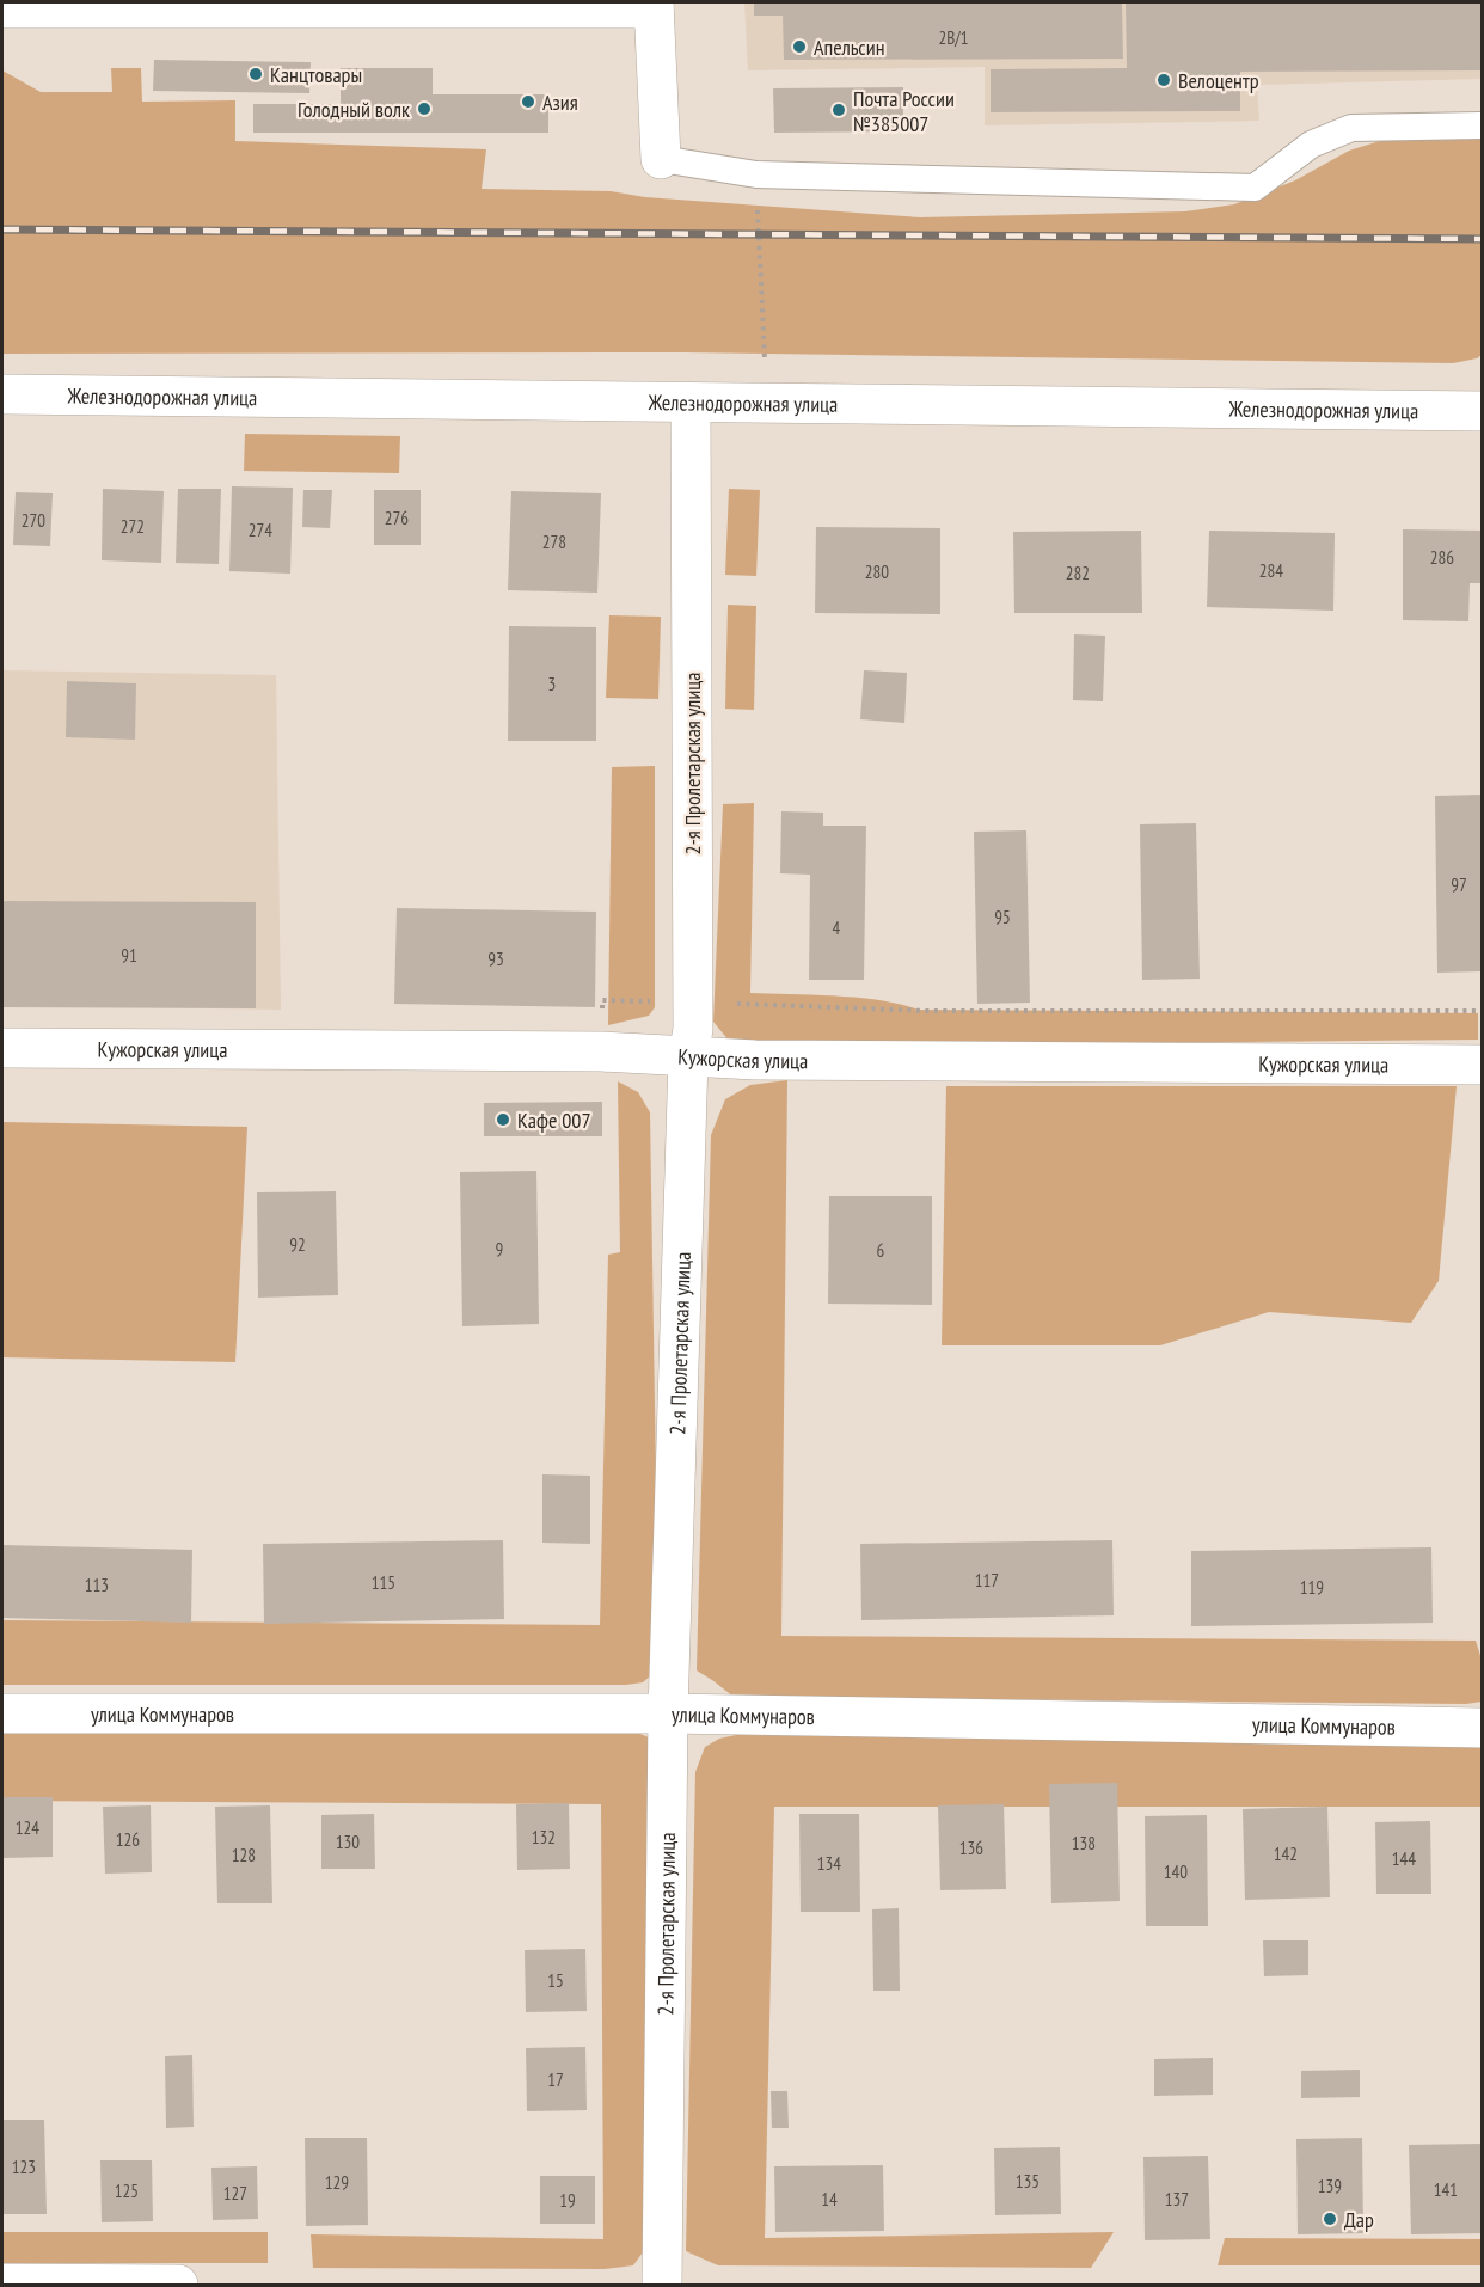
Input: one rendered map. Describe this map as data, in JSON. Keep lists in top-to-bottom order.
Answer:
{
  "streets": {
    "street": [
      "Железнодорожная улица",
      "2-я Пролетарская улица",
      "Кужорская улица",
      "улица Коммунаров"
    ]
  },
  "crossings": [
    ["Железнодорожная улица", "2-я Пролетарская улица"],
    ["2-я Пролетарская улица", "Кужорская улица"],
    ["2-я Пролетарская улица", "улица Коммунаров"]
  ],
  "places": [
    "Апельсин",
    "Канцтовары",
    "Велоцентр",
    "Азия",
    "Голодный волк",
    "Почта России №385007",
    "Кафе 007",
    "Дар"
  ],
  "house_numbers": [
    "2В/1",
    "276",
    "270",
    "272",
    "274",
    "278",
    "286",
    "284",
    "280",
    "282",
    "3",
    "97",
    "95",
    "4",
    "91",
    "93",
    "92",
    "9",
    "6",
    "117",
    "115",
    "113",
    "119",
    "124",
    "132",
    "126",
    "130",
    "138",
    "136",
    "142",
    "128",
    "144",
    "134",
    "140",
    "15",
    "17",
    "123",
    "135",
    "129",
    "139",
    "141",
    "125",
    "127",
    "14",
    "137",
    "19"
  ]
}
